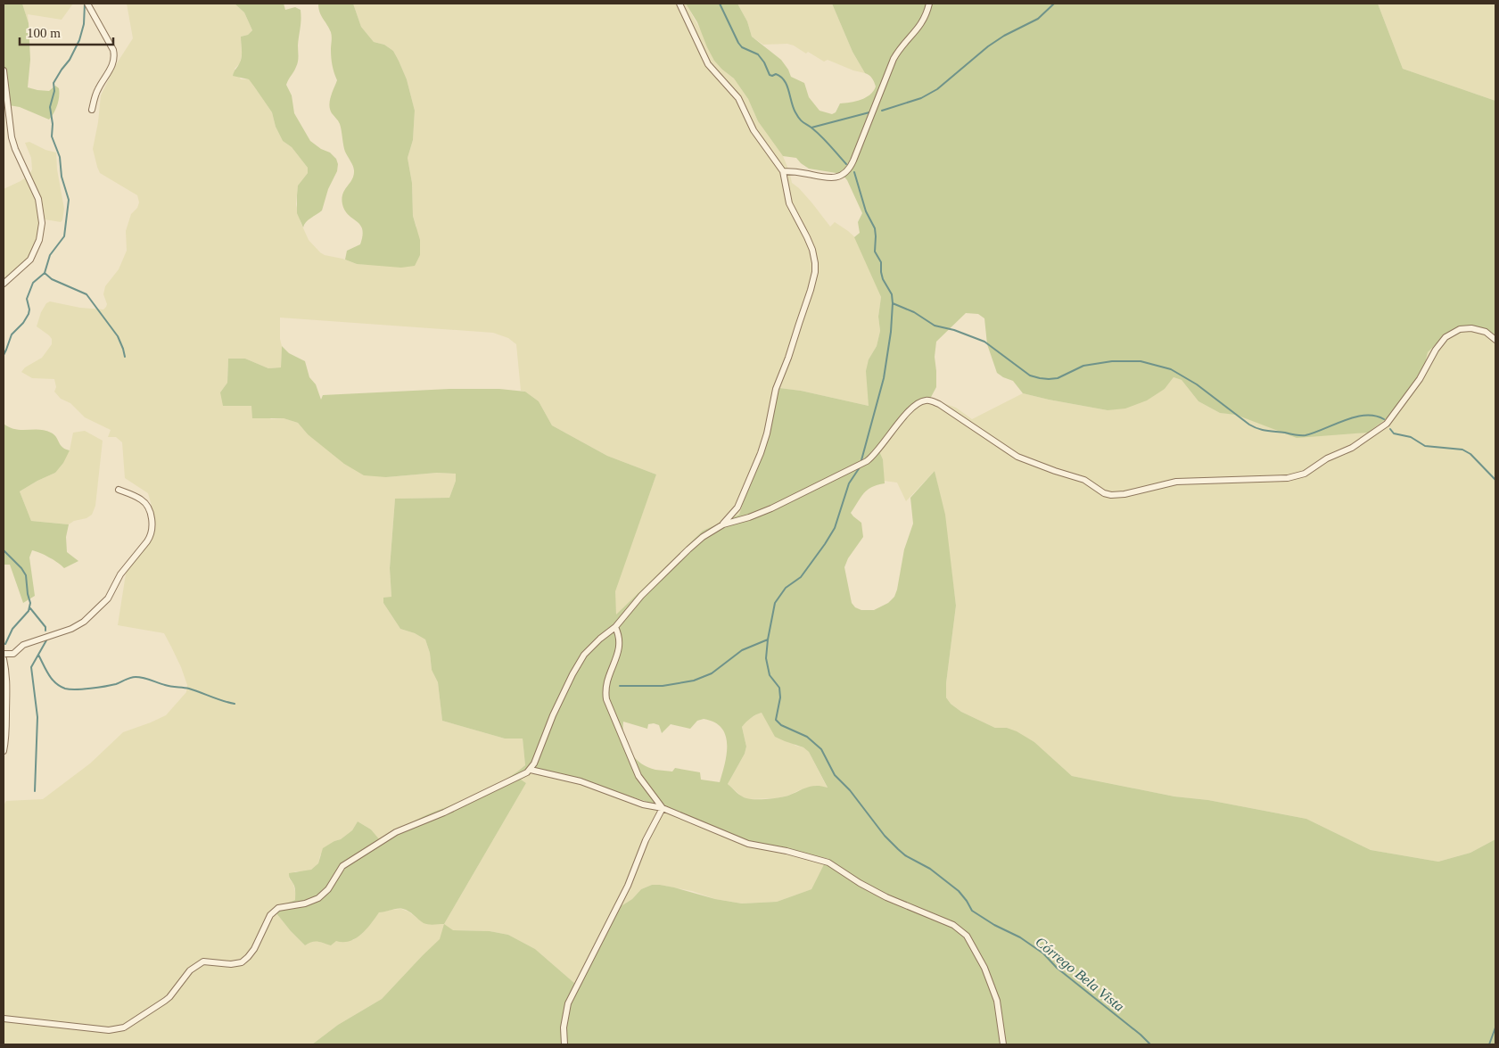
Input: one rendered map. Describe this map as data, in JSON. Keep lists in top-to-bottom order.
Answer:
{
  "water": ["Córrego Bela Vista"],
  "scale_bar": "100 m"
}
